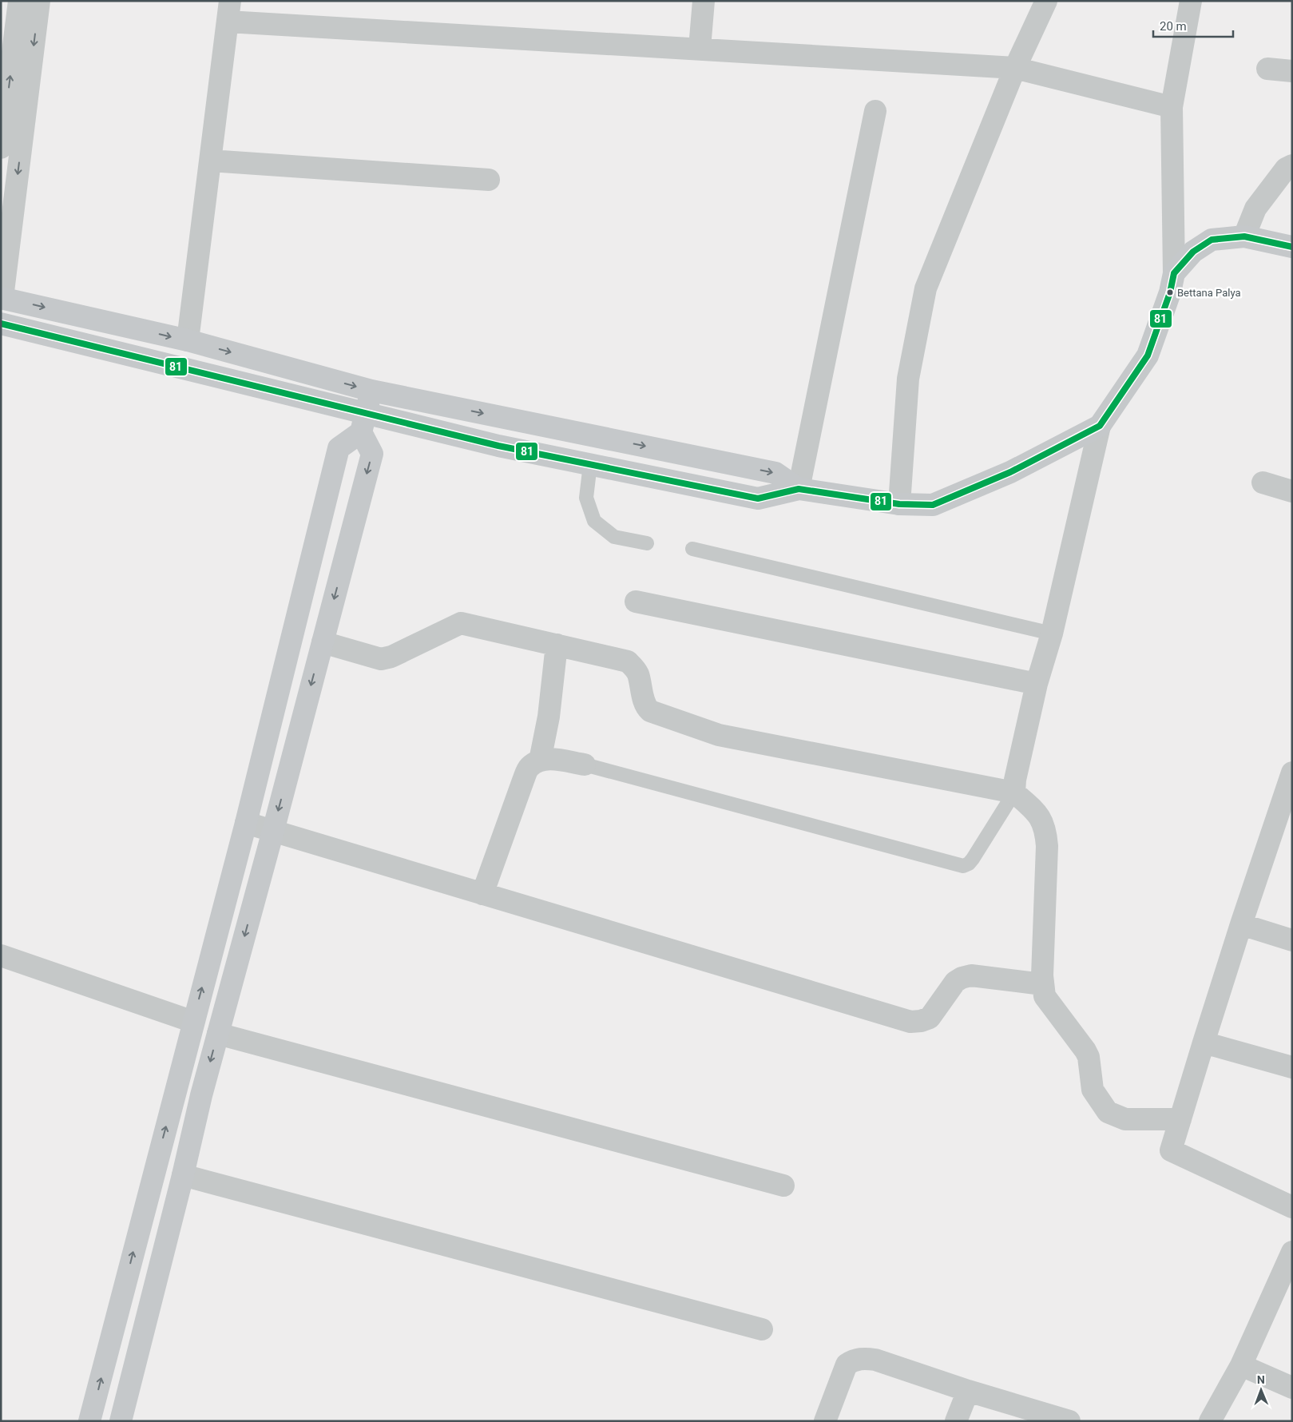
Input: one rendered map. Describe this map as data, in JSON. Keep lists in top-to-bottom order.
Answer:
{
  "places": ["Bettana Palya"],
  "lines": ["transit line 81"],
  "scale_bar": "20 m",
  "north": "top"
}
